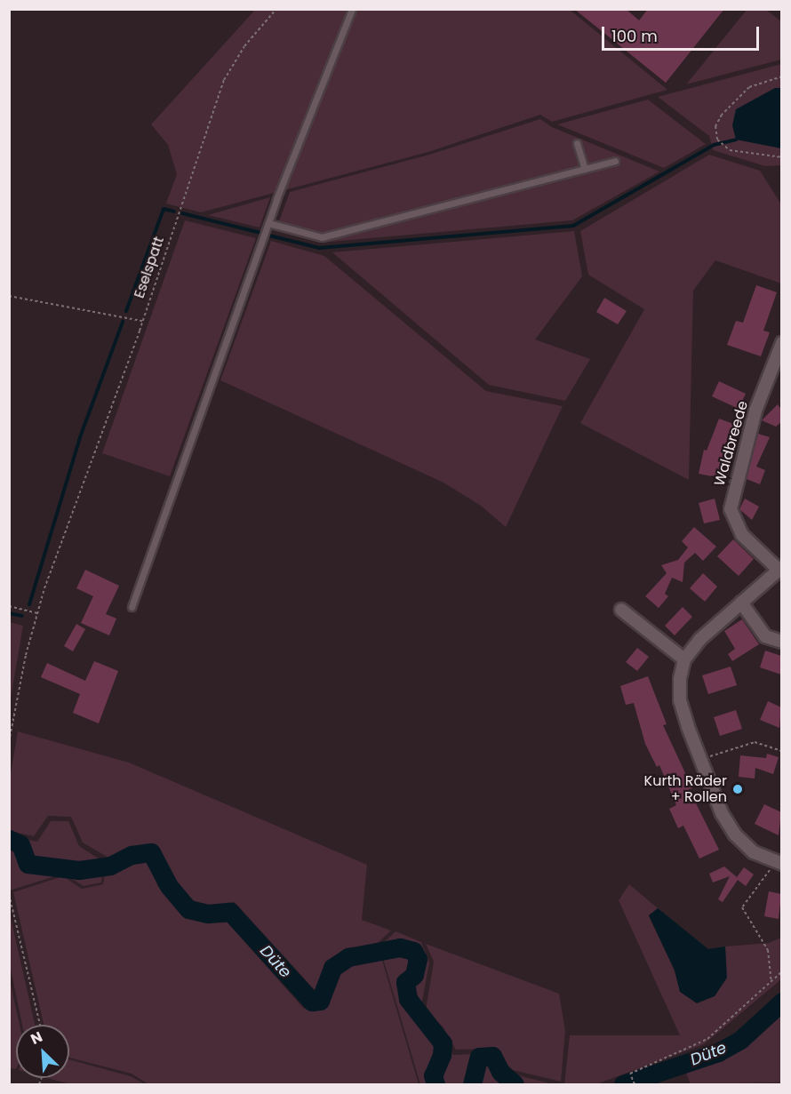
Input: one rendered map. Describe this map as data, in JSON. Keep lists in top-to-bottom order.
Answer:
{
  "streets": {
    "street": ["Waldbreede"],
    "path": ["Eselspatt"]
  },
  "water": ["Düte"],
  "places": ["Kurth Räder + Rollen"],
  "scale_bar": "100 m",
  "north": "top left"
}
